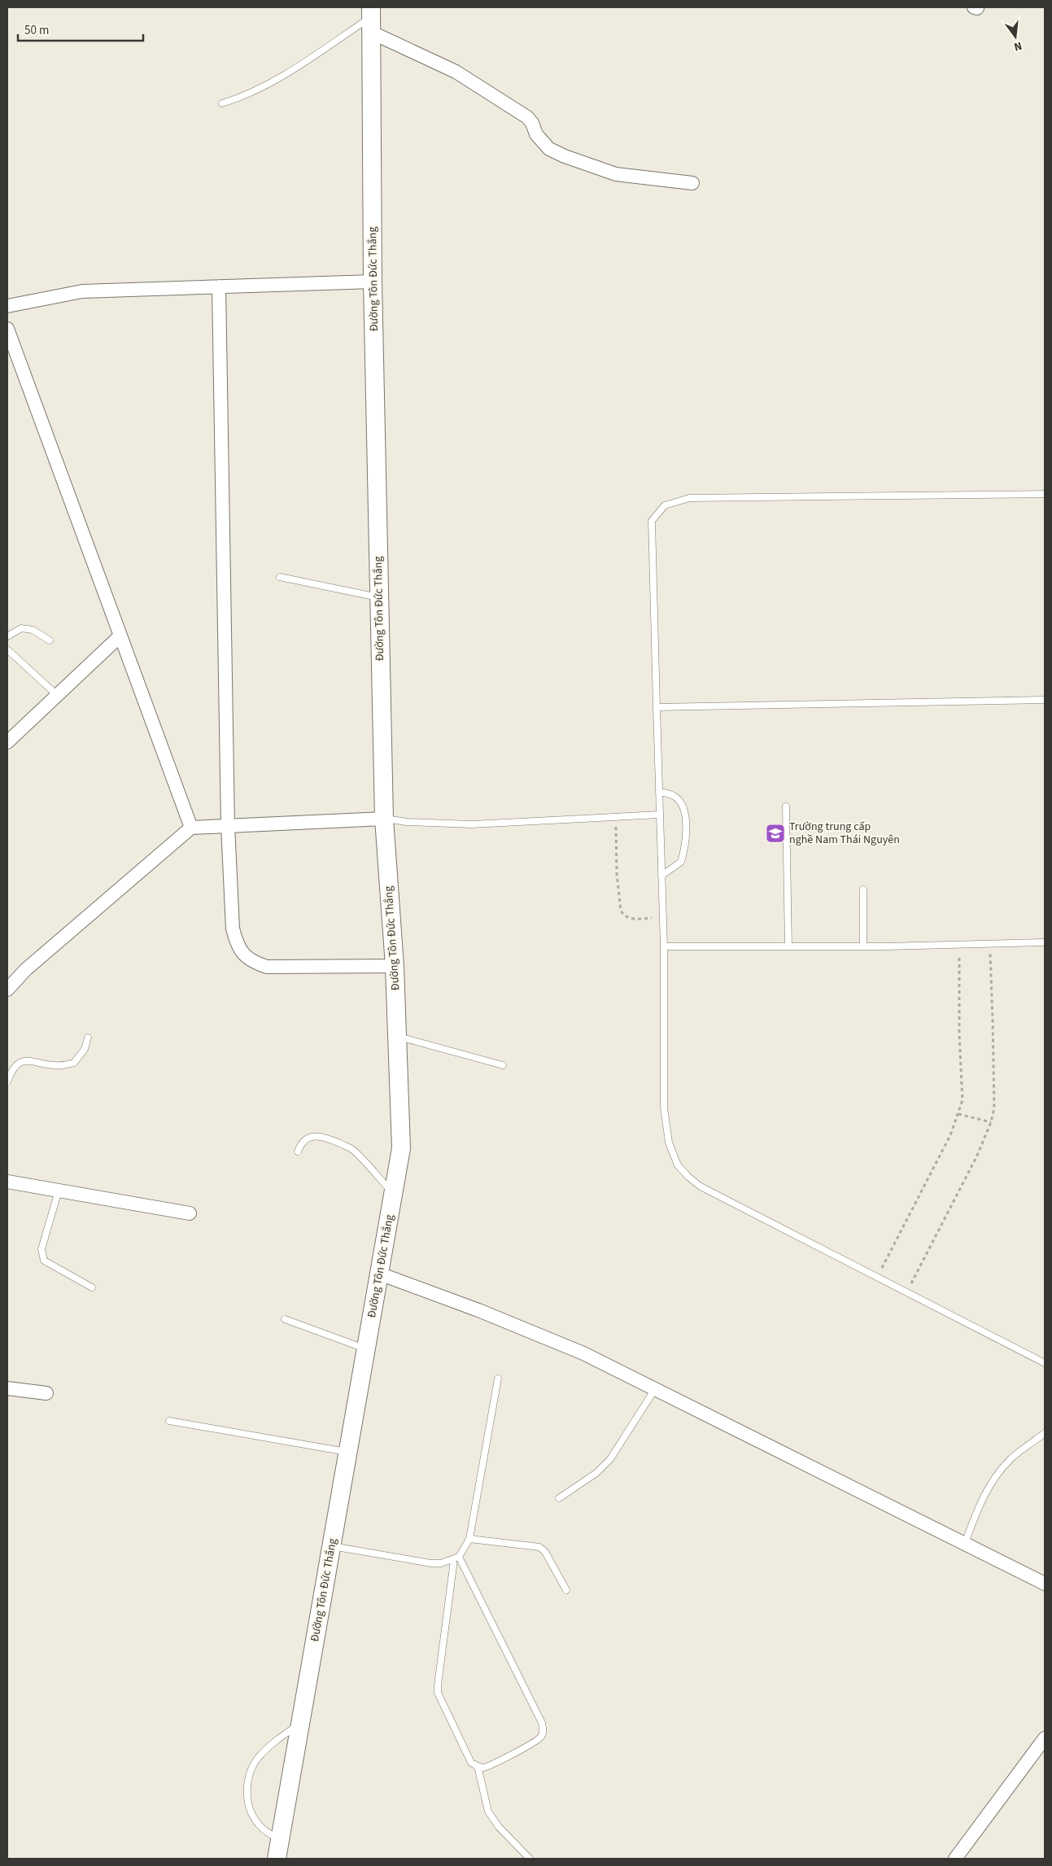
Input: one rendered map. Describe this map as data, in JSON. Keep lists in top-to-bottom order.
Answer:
{
  "streets": {
    "main road": ["Đường Tôn Đức Thắng"]
  },
  "places": {
    "school or university": ["Trường trung cấp nghề Nam Thái Nguyên"]
  },
  "scale_bar": "50 m",
  "north": "bottom"
}
